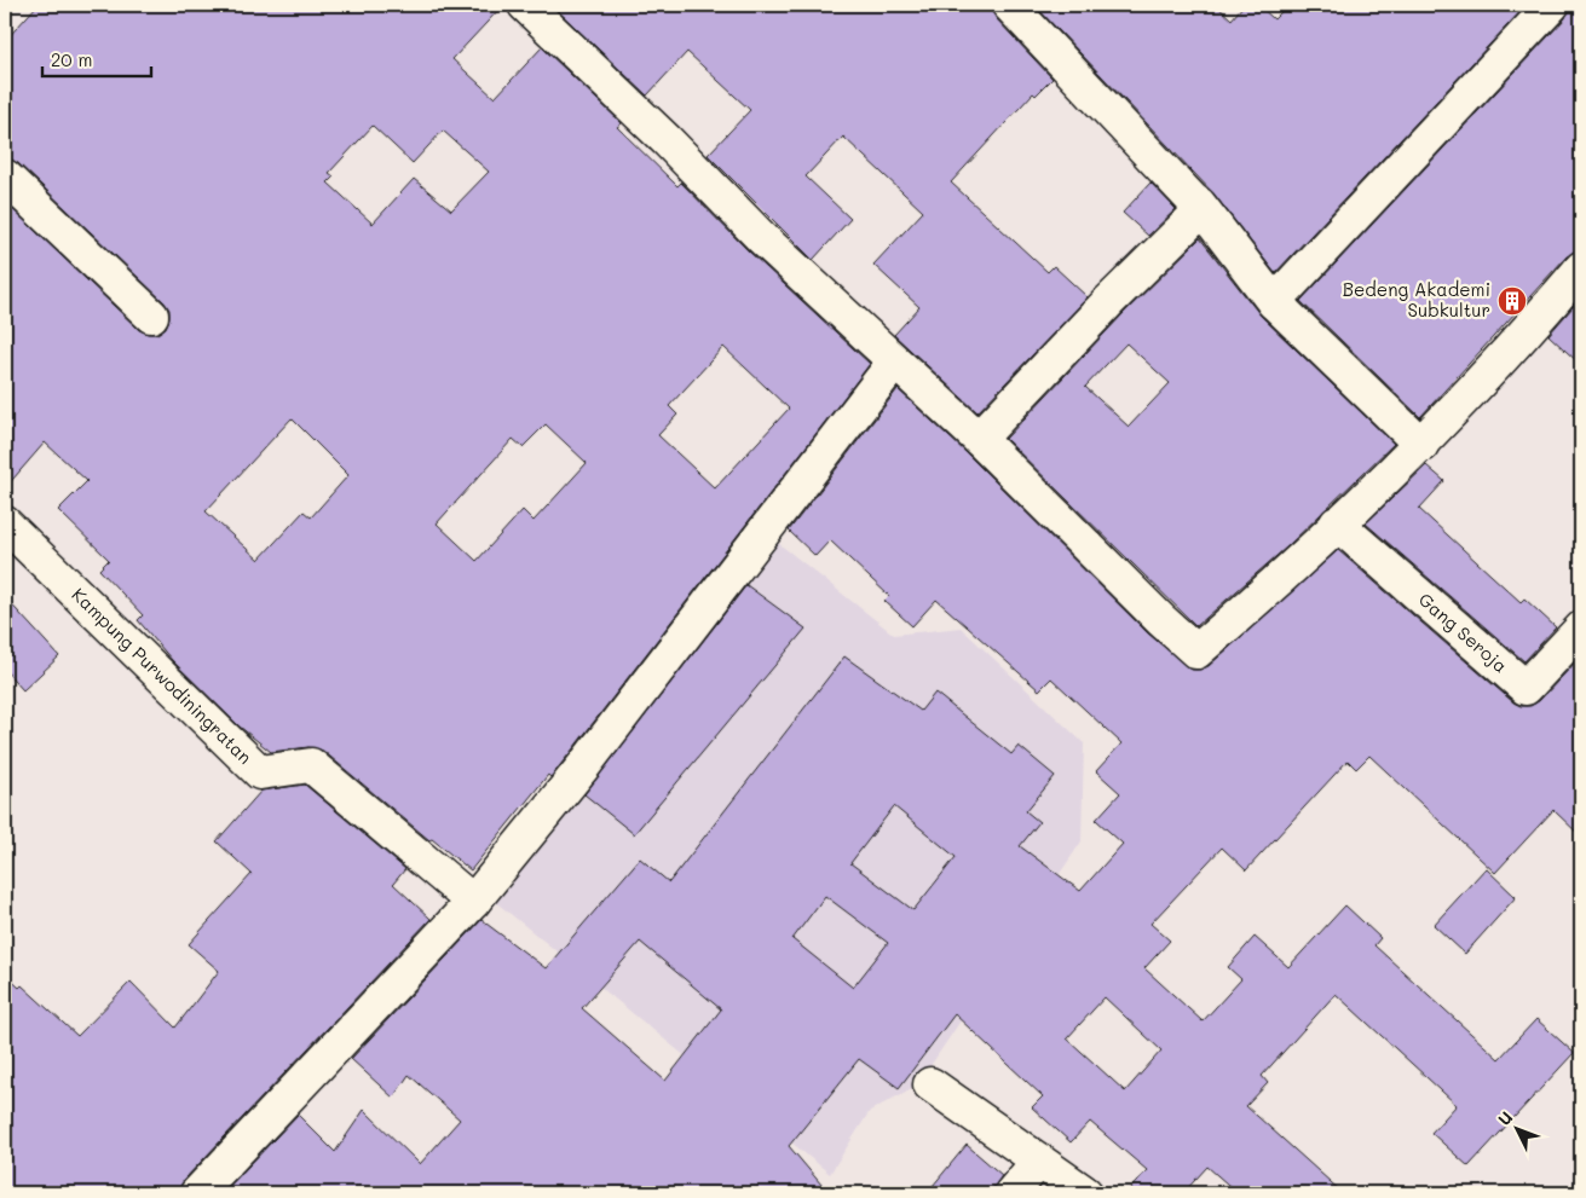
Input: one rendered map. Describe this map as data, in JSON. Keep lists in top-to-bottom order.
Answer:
{
  "streets": {
    "street": ["Gang Seroja", "Kampung Purwodiningratan"]
  },
  "places": {
    "building": ["Bedeng Akademi Subkultur"]
  },
  "scale_bar": "20 m",
  "north": "top left"
}
